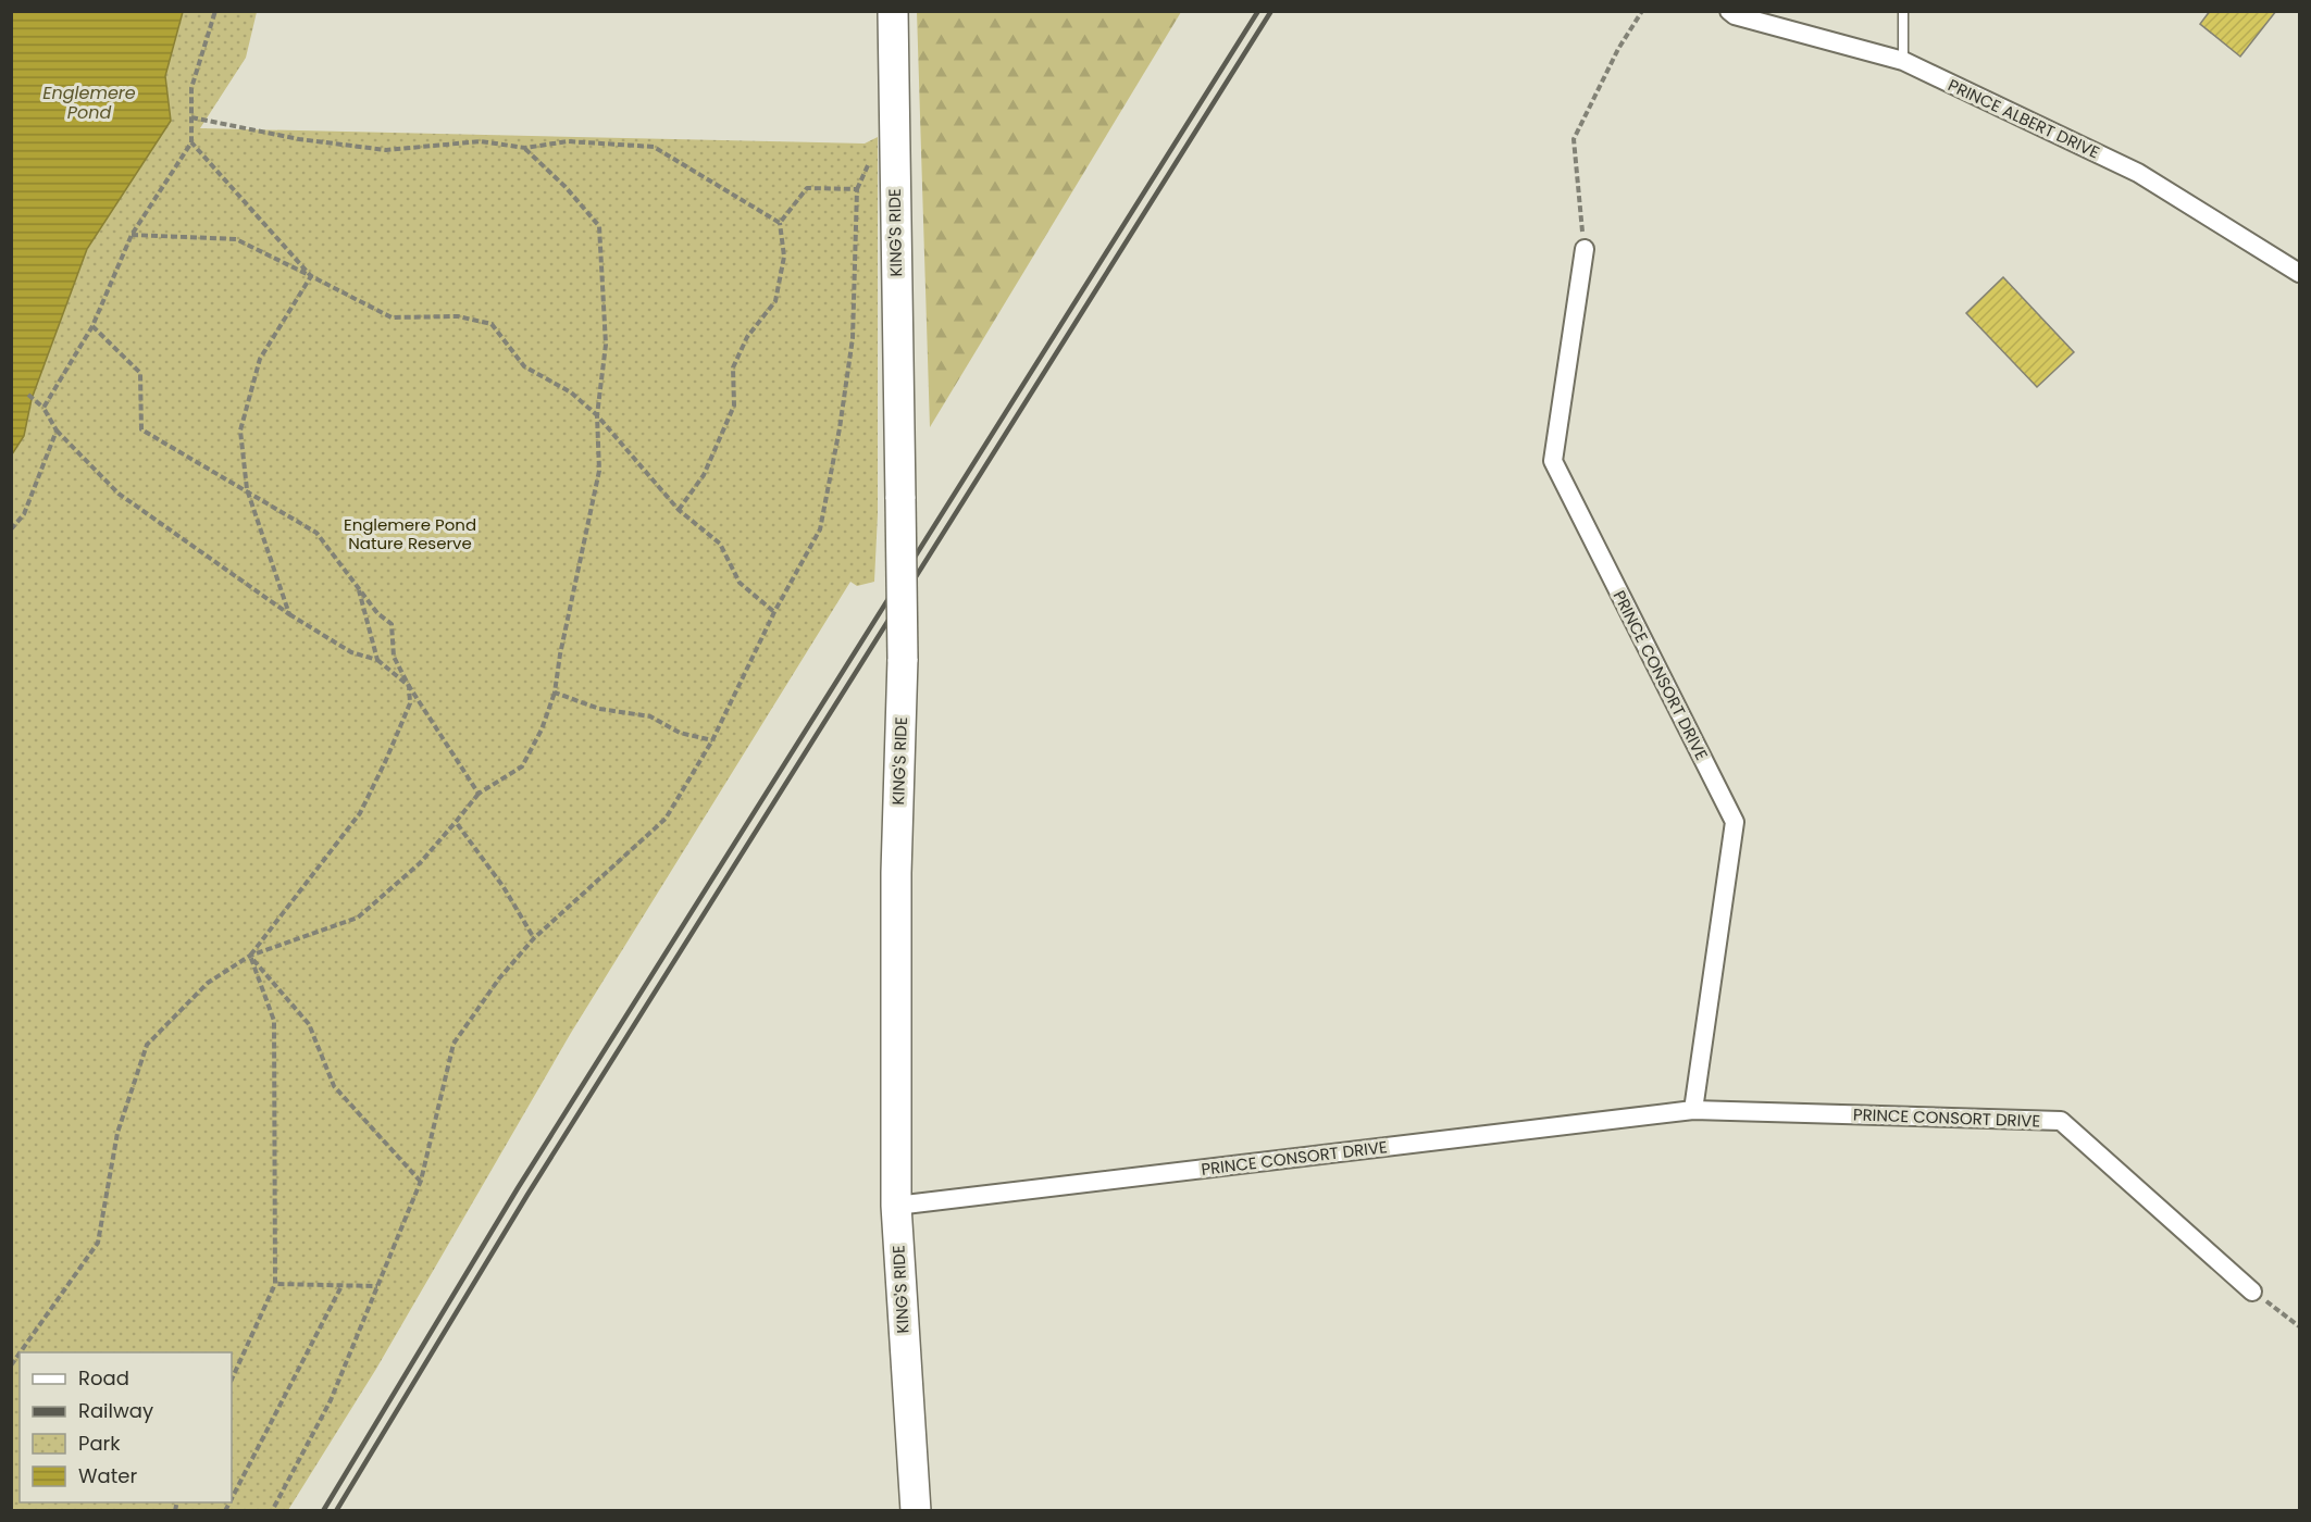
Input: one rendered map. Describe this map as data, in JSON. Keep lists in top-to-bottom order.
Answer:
{
  "streets": {
    "main road": ["KING'S RIDE"],
    "street": ["PRINCE ALBERT DRIVE", "PRINCE CONSORT DRIVE"]
  },
  "crossings": [
    ["KING'S RIDE", "PRINCE CONSORT DRIVE"]
  ],
  "water": ["Englemere Pond"],
  "parks": ["Englemere Pond Nature Reserve"],
  "legend": [
    "Road",
    "Railway",
    "Park",
    "Water"
  ]
}
